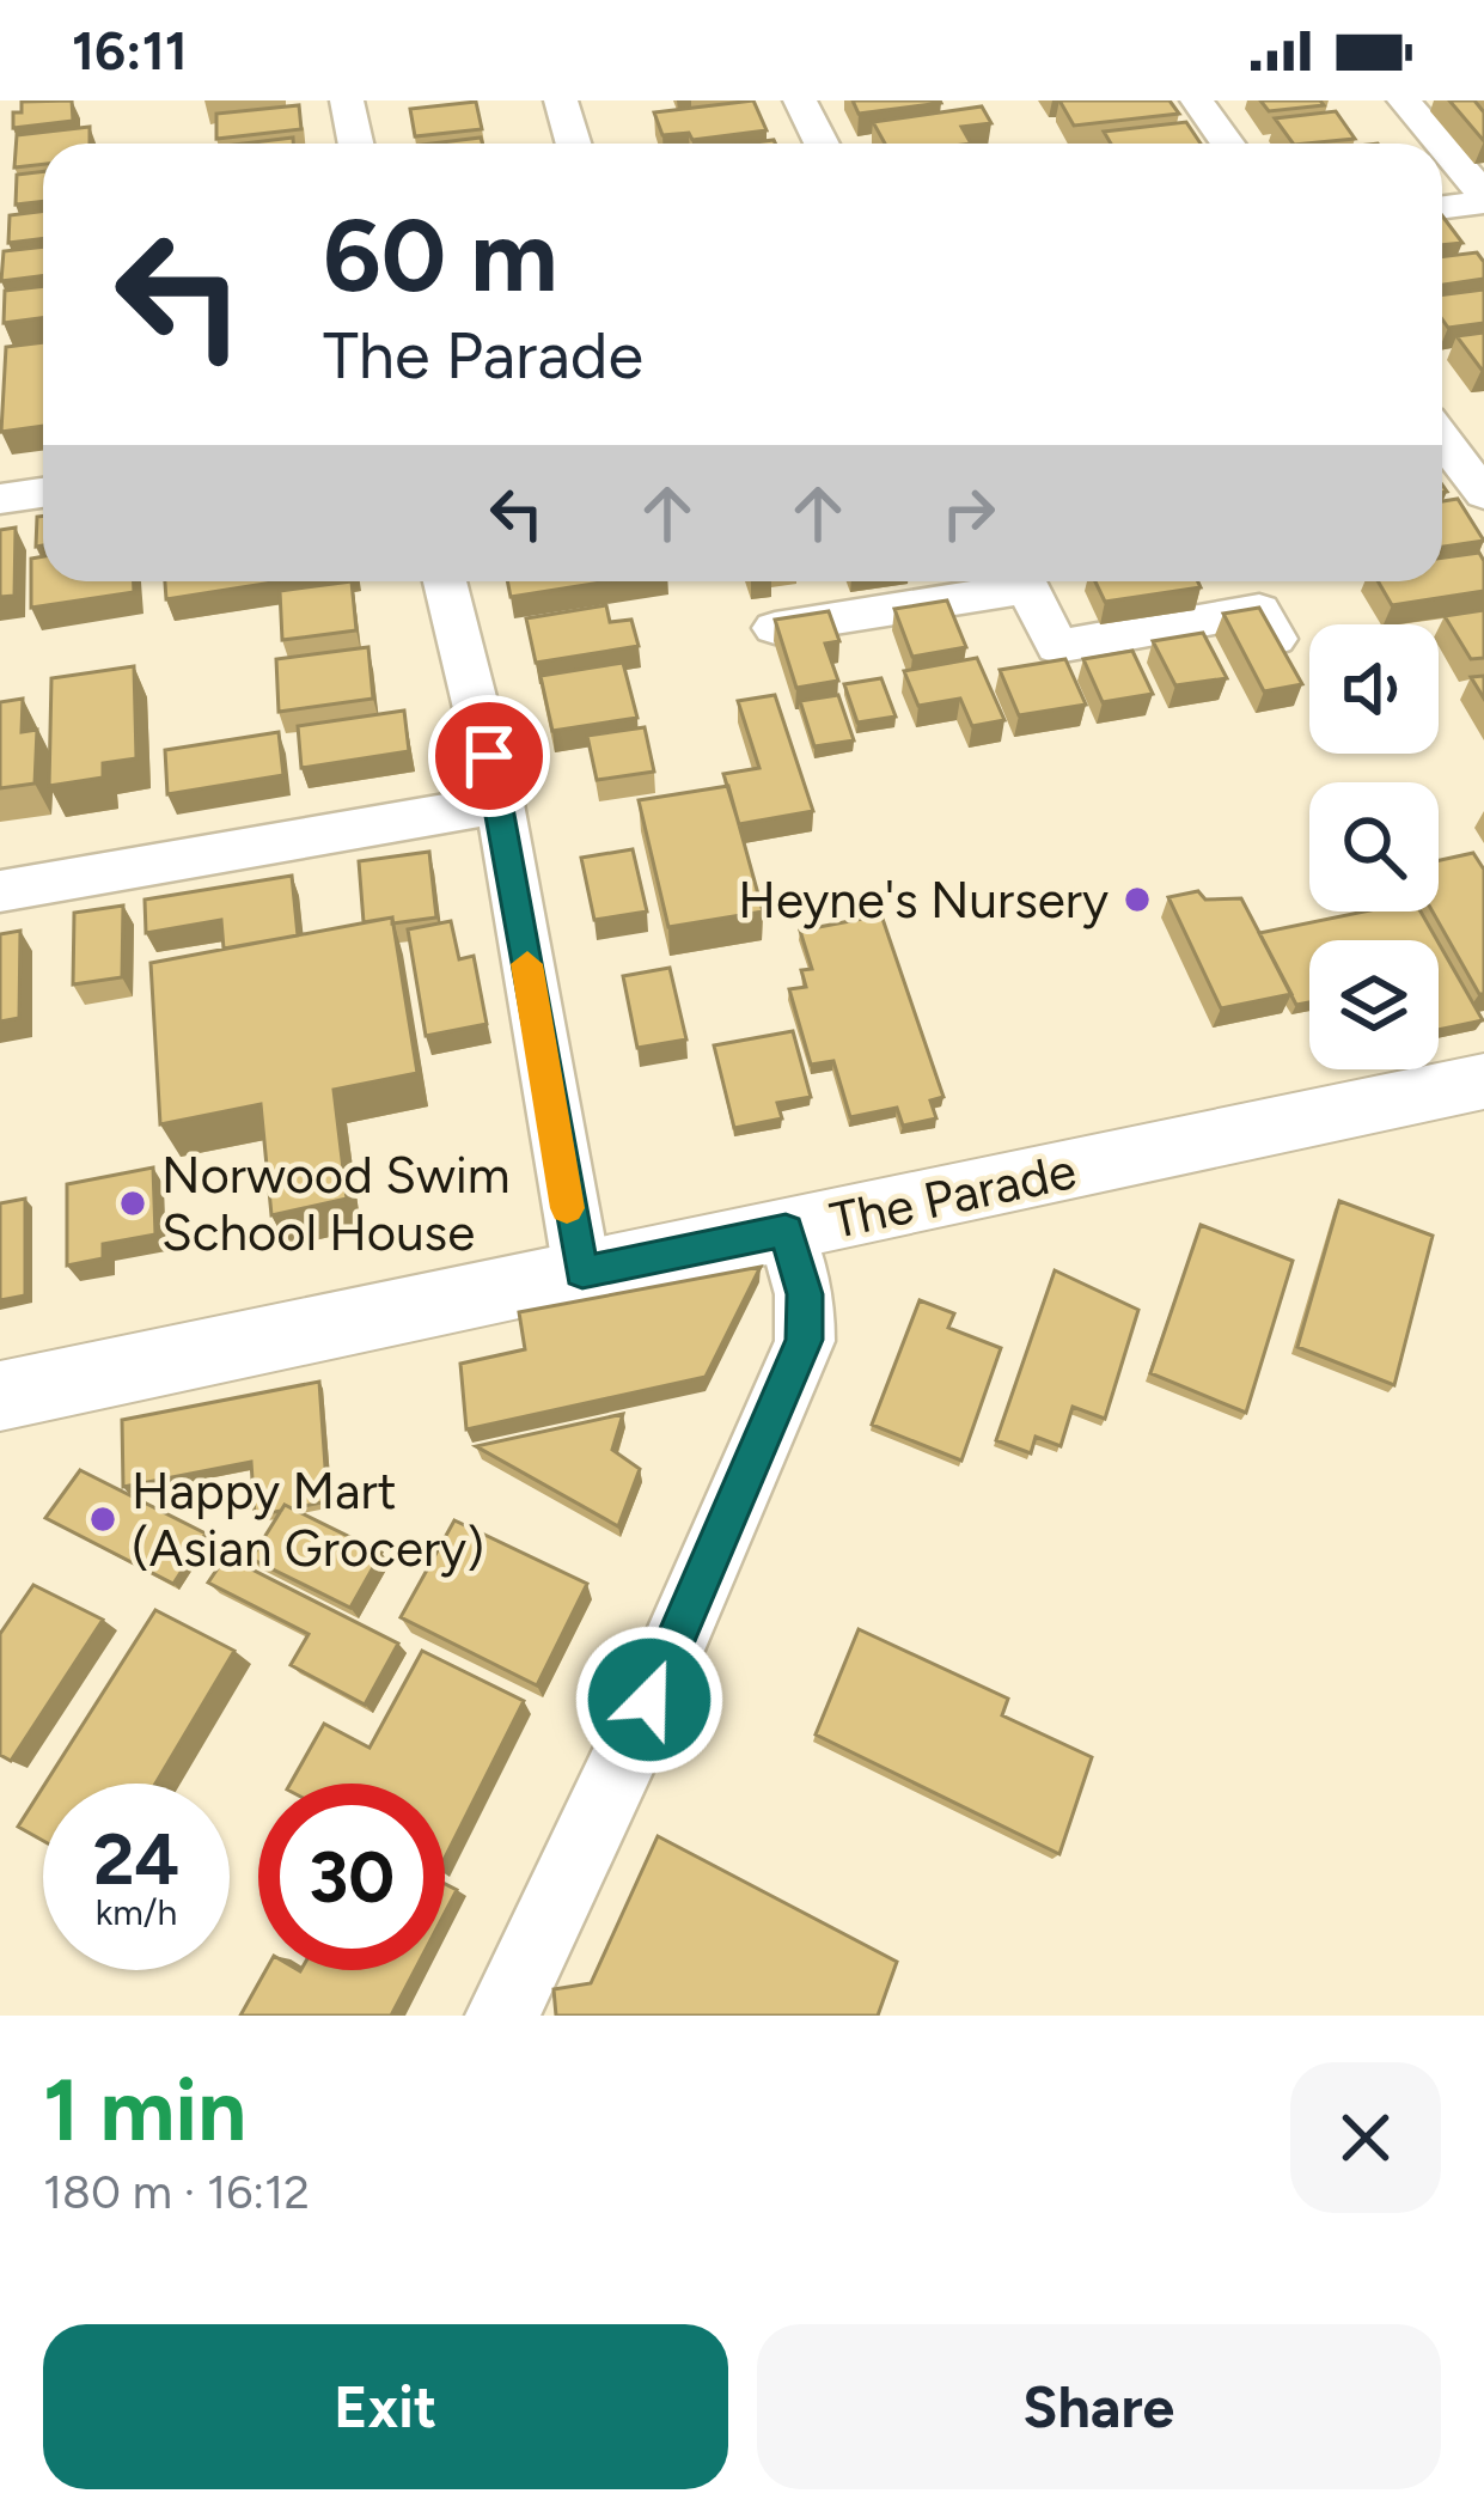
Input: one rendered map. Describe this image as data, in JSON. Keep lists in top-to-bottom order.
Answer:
{
  "streets": {
    "main road": ["The Parade"]
  },
  "places": ["Heyne's Nursery", "Norwood Swim School House", "Happy Mart (Asian Grocery)"],
  "page": {
    "status": "16:11",
    "turn": ["60 m", "The Parade"],
    "speed": "24 km/h",
    "limit": "30",
    "heading": ["1 min", "180 m · 16:12"],
    "buttons": ["Exit", "Share"]
  }
}
